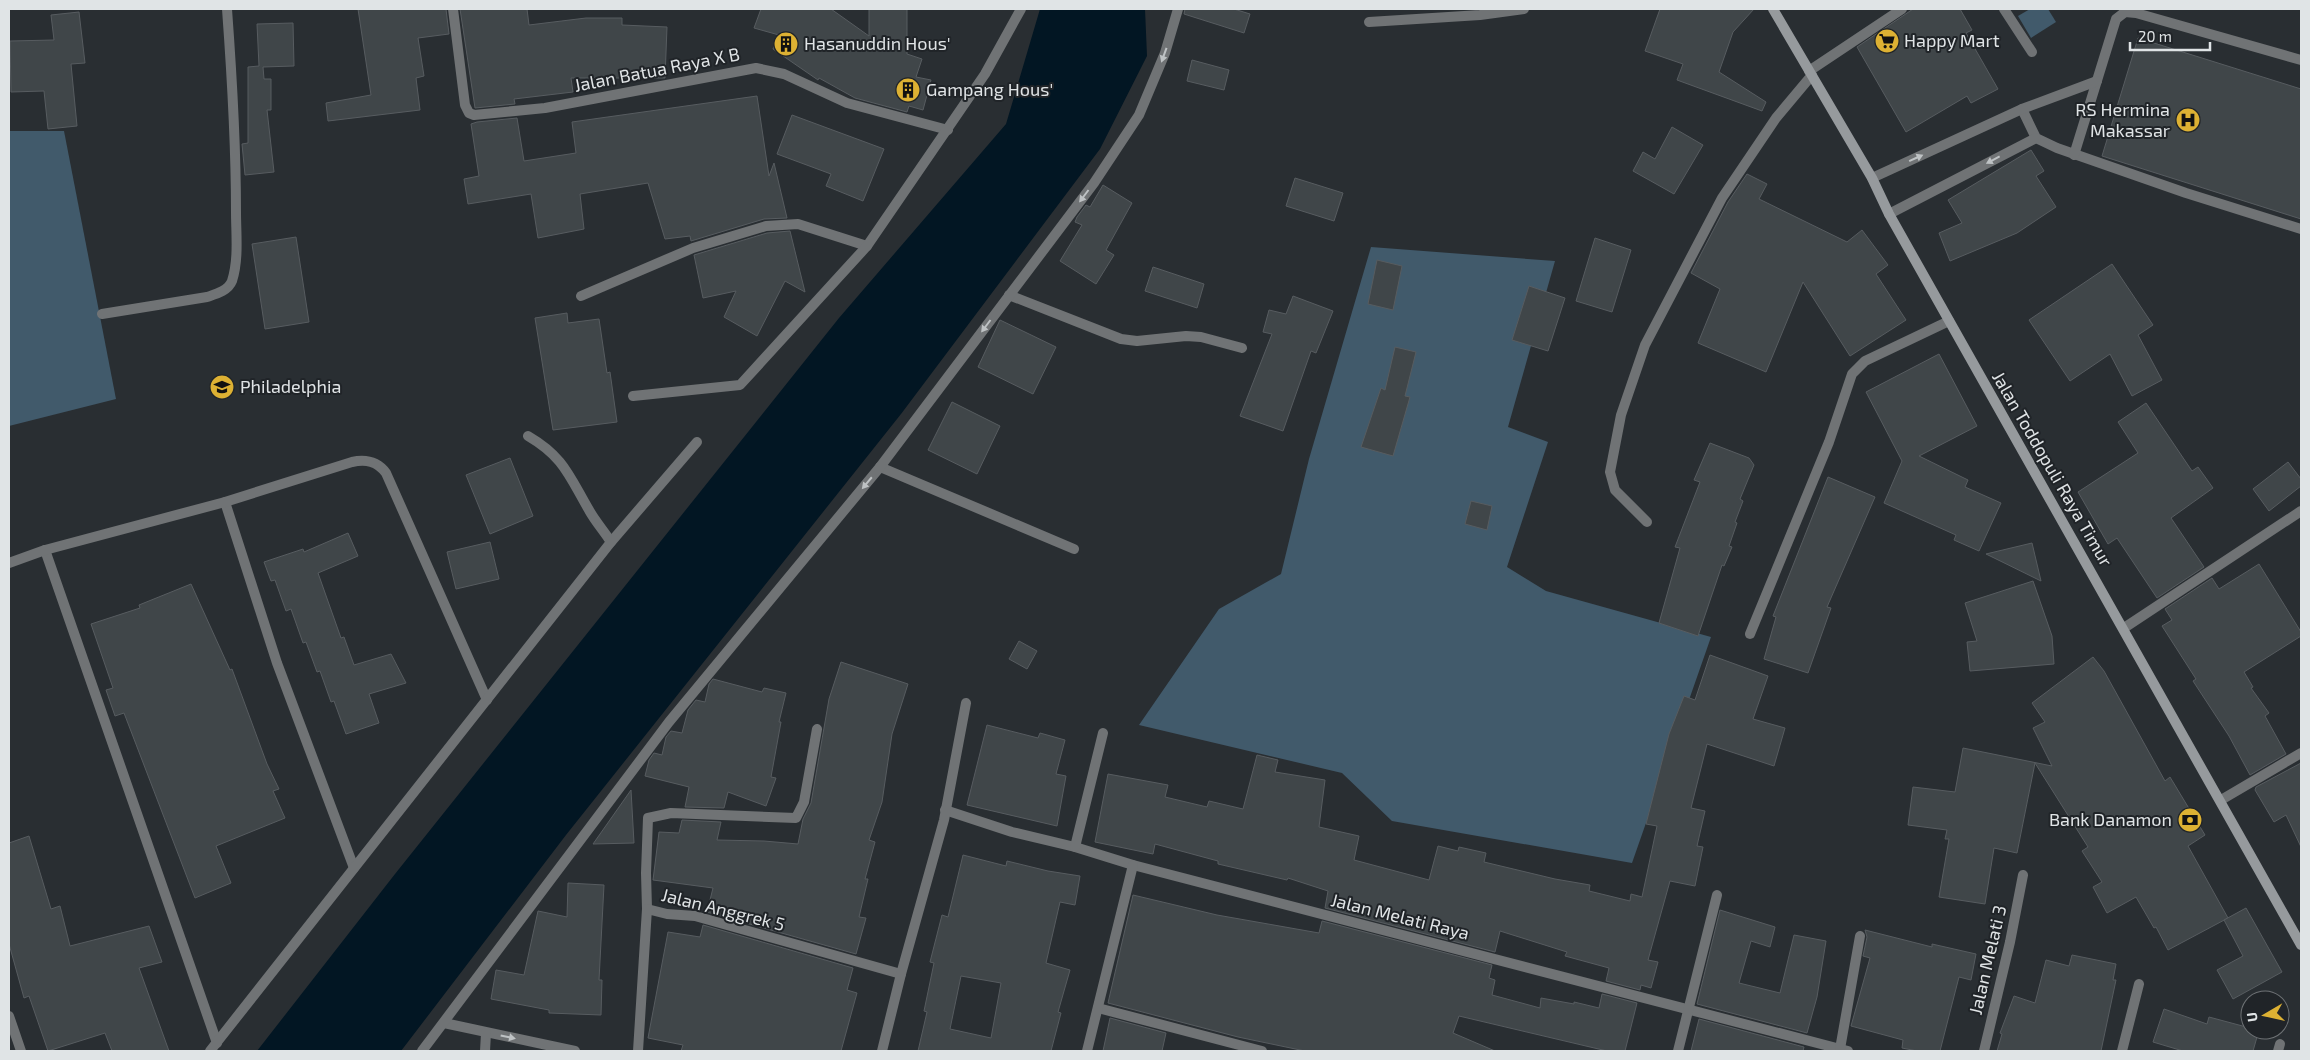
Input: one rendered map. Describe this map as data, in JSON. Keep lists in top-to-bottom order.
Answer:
{
  "streets": {
    "main road": ["Jalan Toddopuli Raya Timur"],
    "street": [
      "Jalan Batua Raya X B",
      "Jalan Anggrek 5",
      "Jalan Melati Raya",
      "Jalan Melati 3"
    ]
  },
  "places": {
    "supermarket": ["Happy Mart"],
    "building": ["Hasanuddin Hous'", "Gampang Hous'"],
    "hospital": ["RS Hermina Makassar"],
    "school or university": ["Philadelphia"],
    "bank": ["Bank Danamon"]
  },
  "scale_bar": "20 m",
  "north": "left"
}
